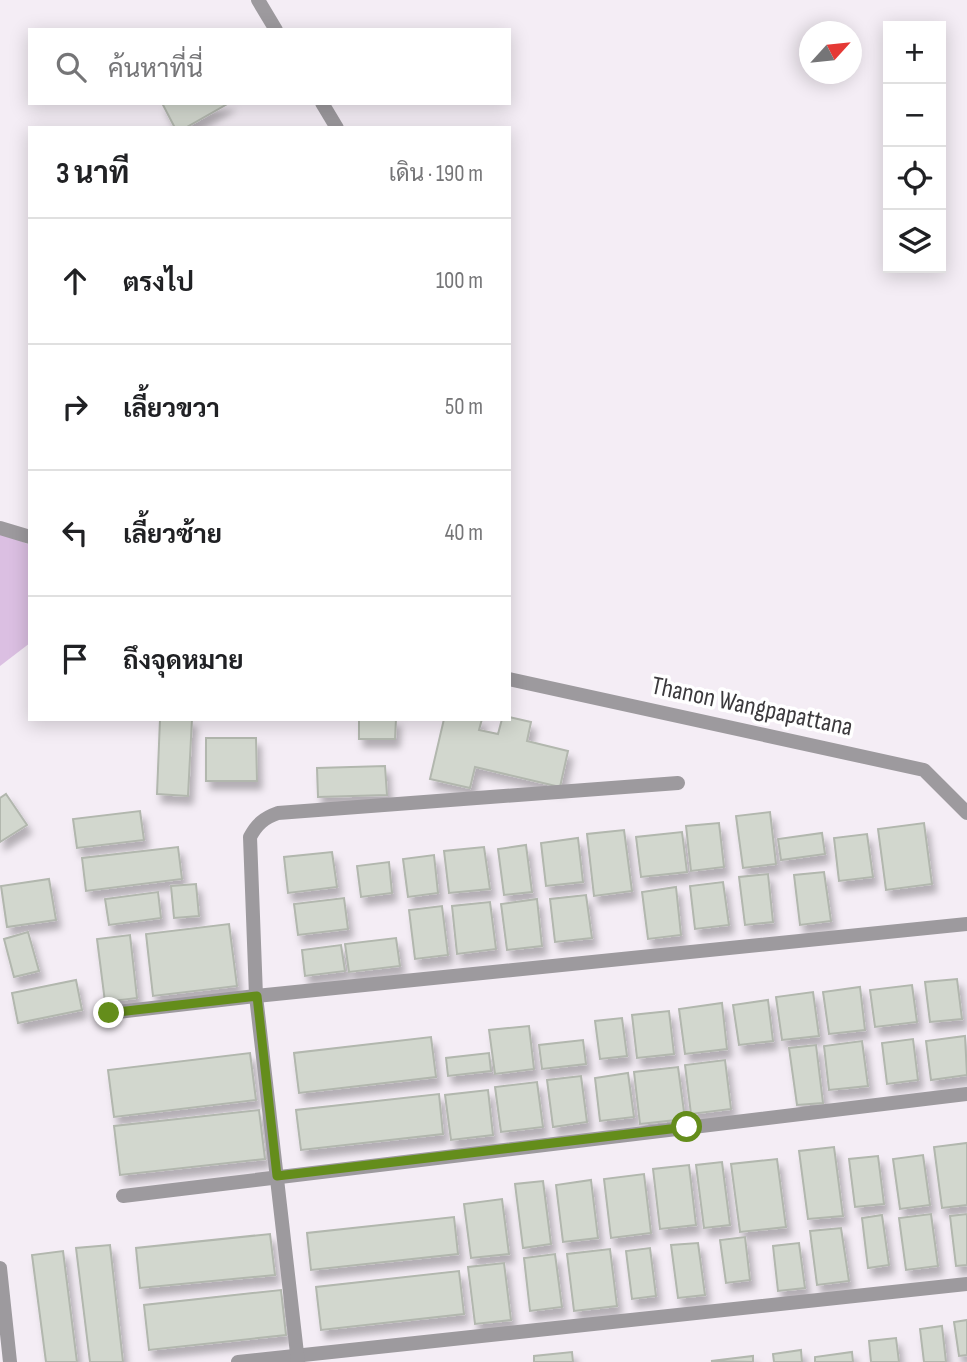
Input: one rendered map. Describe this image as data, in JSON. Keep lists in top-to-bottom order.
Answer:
{
  "streets": {
    "street": ["Thanon Wangpapattana"]
  },
  "north": "top right",
  "page": {
    "map_buttons": ["+", "−"],
    "search": "ค้นหาที่นี่",
    "heading": ["3 นาที", "เดิน · 190 m"],
    "list": [
      ["ตรงไป", "100 m"],
      ["เลี้ยวขวา", "50 m"],
      ["เลี้ยวซ้าย", "40 m"],
      "ถึงจุดหมาย"
    ]
  }
}
